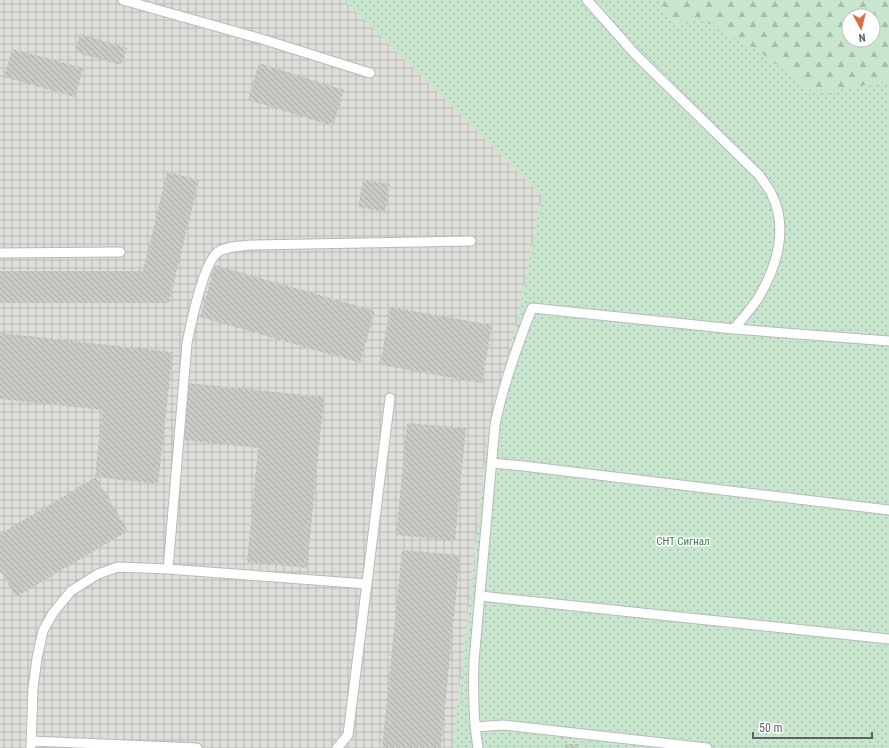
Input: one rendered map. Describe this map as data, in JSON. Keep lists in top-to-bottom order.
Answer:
{
  "parks": ["СНТ Сигнал"],
  "scale_bar": "50 m",
  "north": "bottom"
}
